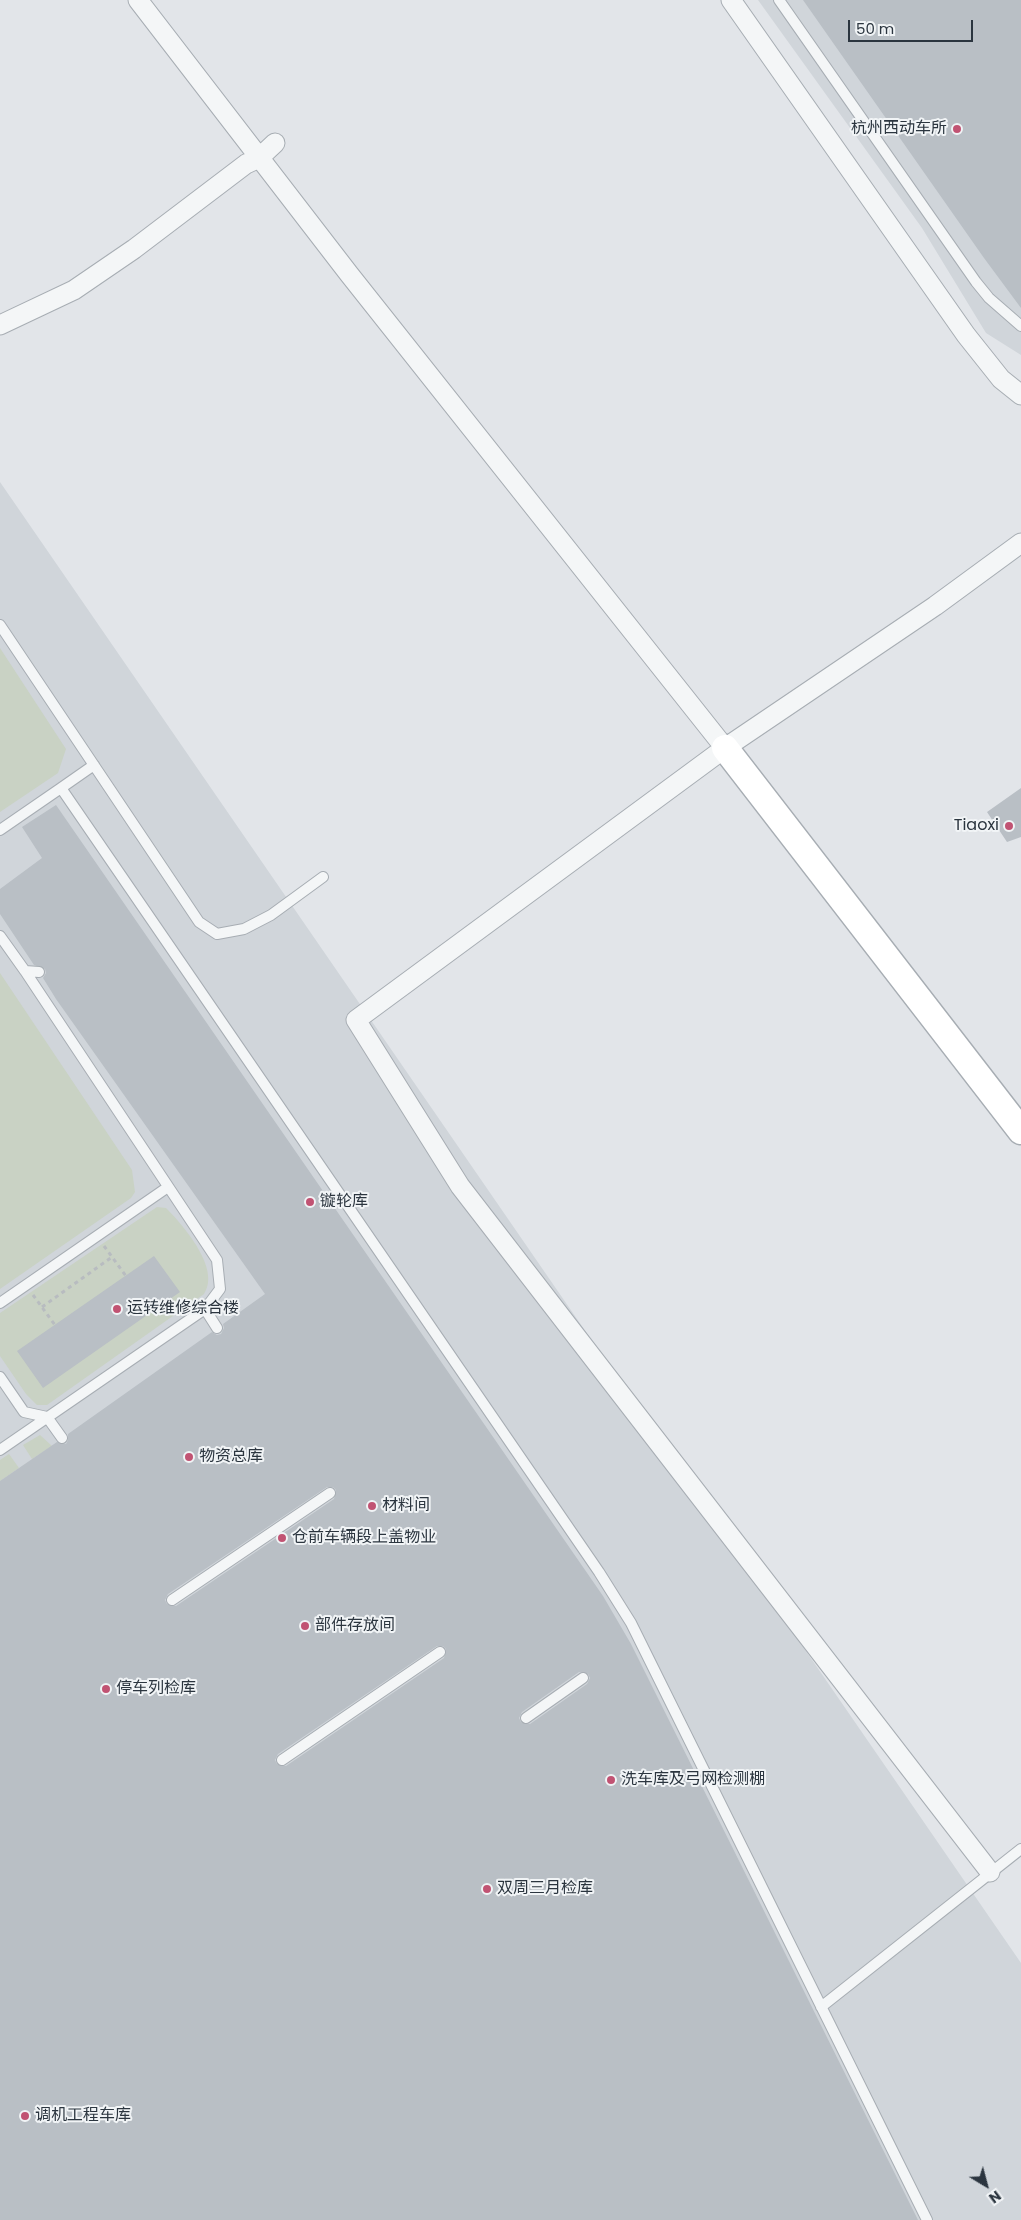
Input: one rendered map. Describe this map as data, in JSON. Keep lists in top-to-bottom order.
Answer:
{
  "places": [
    "杭州西动车所",
    "Tiaoxi",
    "镟轮库",
    "运转维修综合楼",
    "物资总库",
    "材料间",
    "仓前车辆段上盖物业",
    "部件存放间",
    "停车列检库",
    "洗车库及弓网检测棚",
    "双周三月检库",
    "调机工程车库"
  ],
  "scale_bar": "50 m",
  "north": "bottom right"
}
